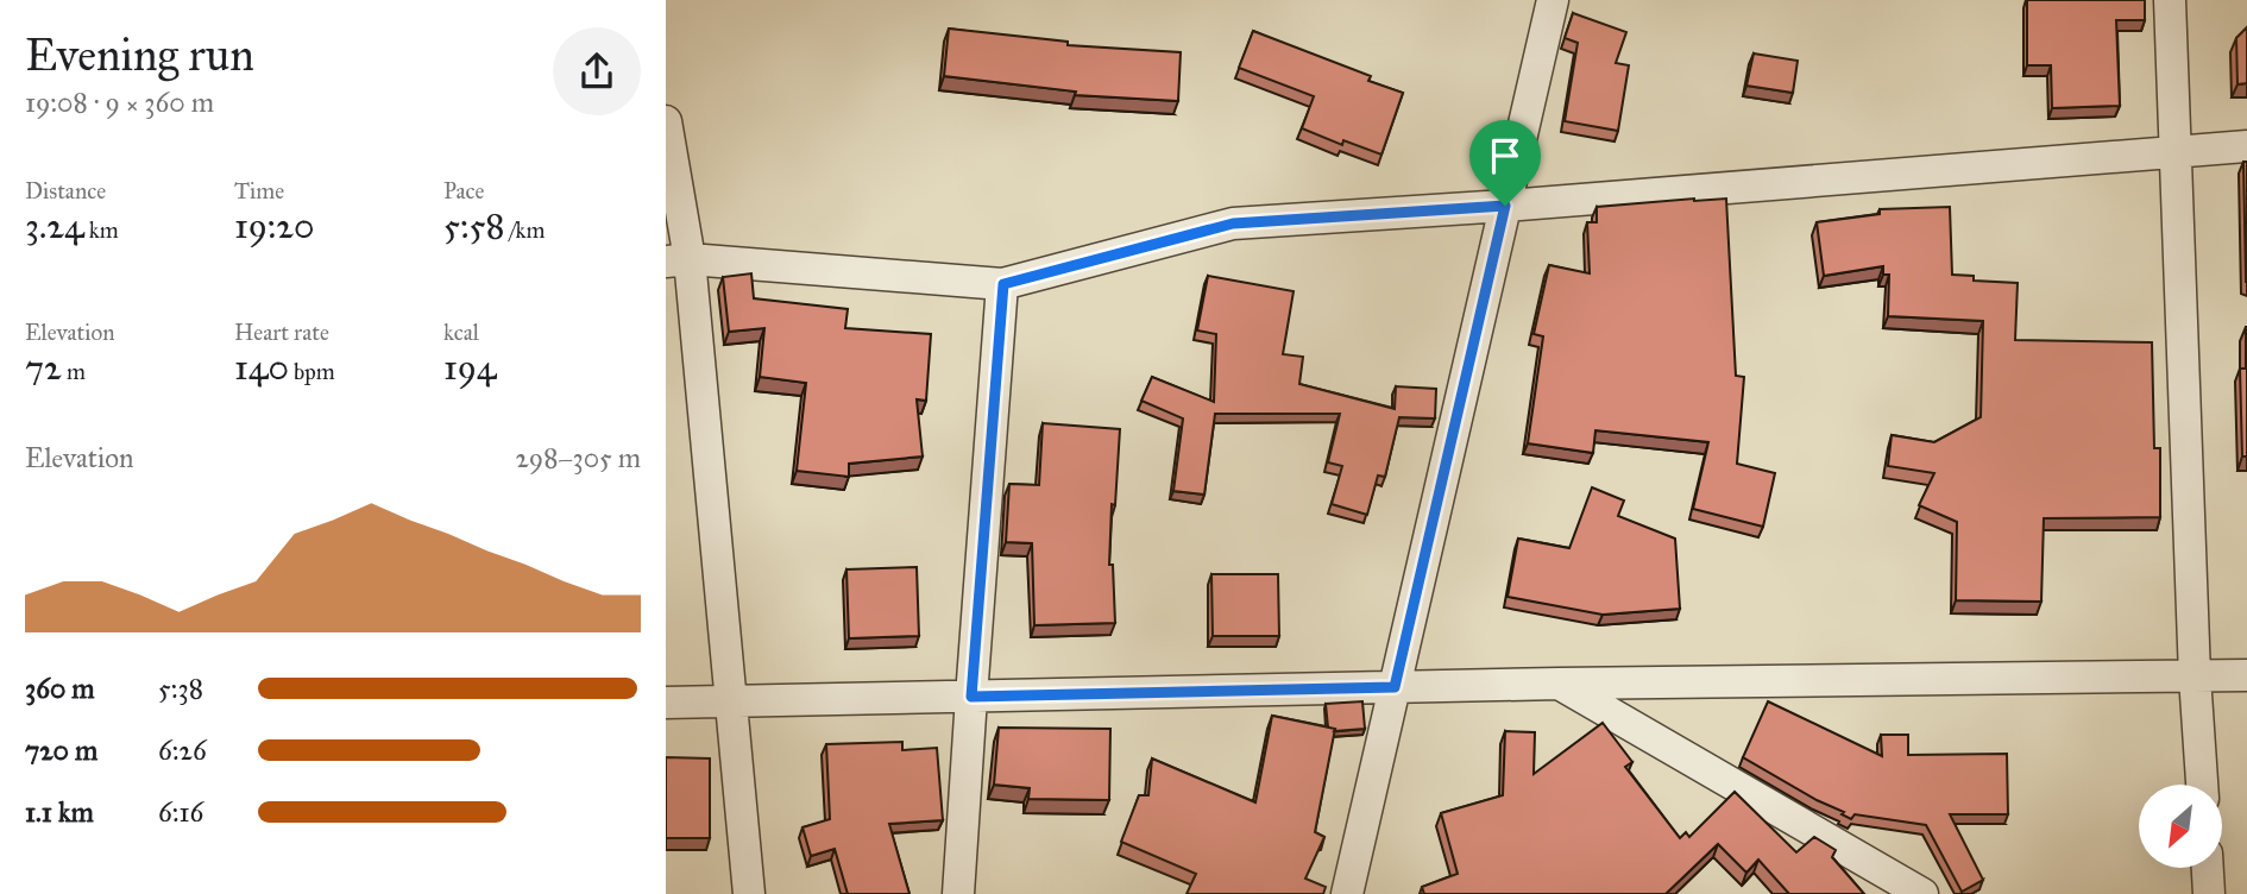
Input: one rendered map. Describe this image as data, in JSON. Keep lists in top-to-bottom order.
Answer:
{
  "north": "bottom left",
  "page": {
    "heading": ["Evening run", "19:08 · 9 × 360 m"],
    "stats": [
      ["Distance", "3.24 km"],
      ["Time", "19:20"],
      ["Pace", "5:58 /km"],
      ["Elevation", "72 m"],
      ["Heart rate", "140 bpm"],
      ["kcal", "194"]
    ],
    "chart": ["Elevation", "298–305 m"],
    "list": [
      {
        "name": "360 m",
        "note": "5:38"
      },
      {
        "name": "720 m",
        "note": "6:26"
      },
      {
        "name": "1.1 km",
        "note": "6:16"
      }
    ]
  }
}
